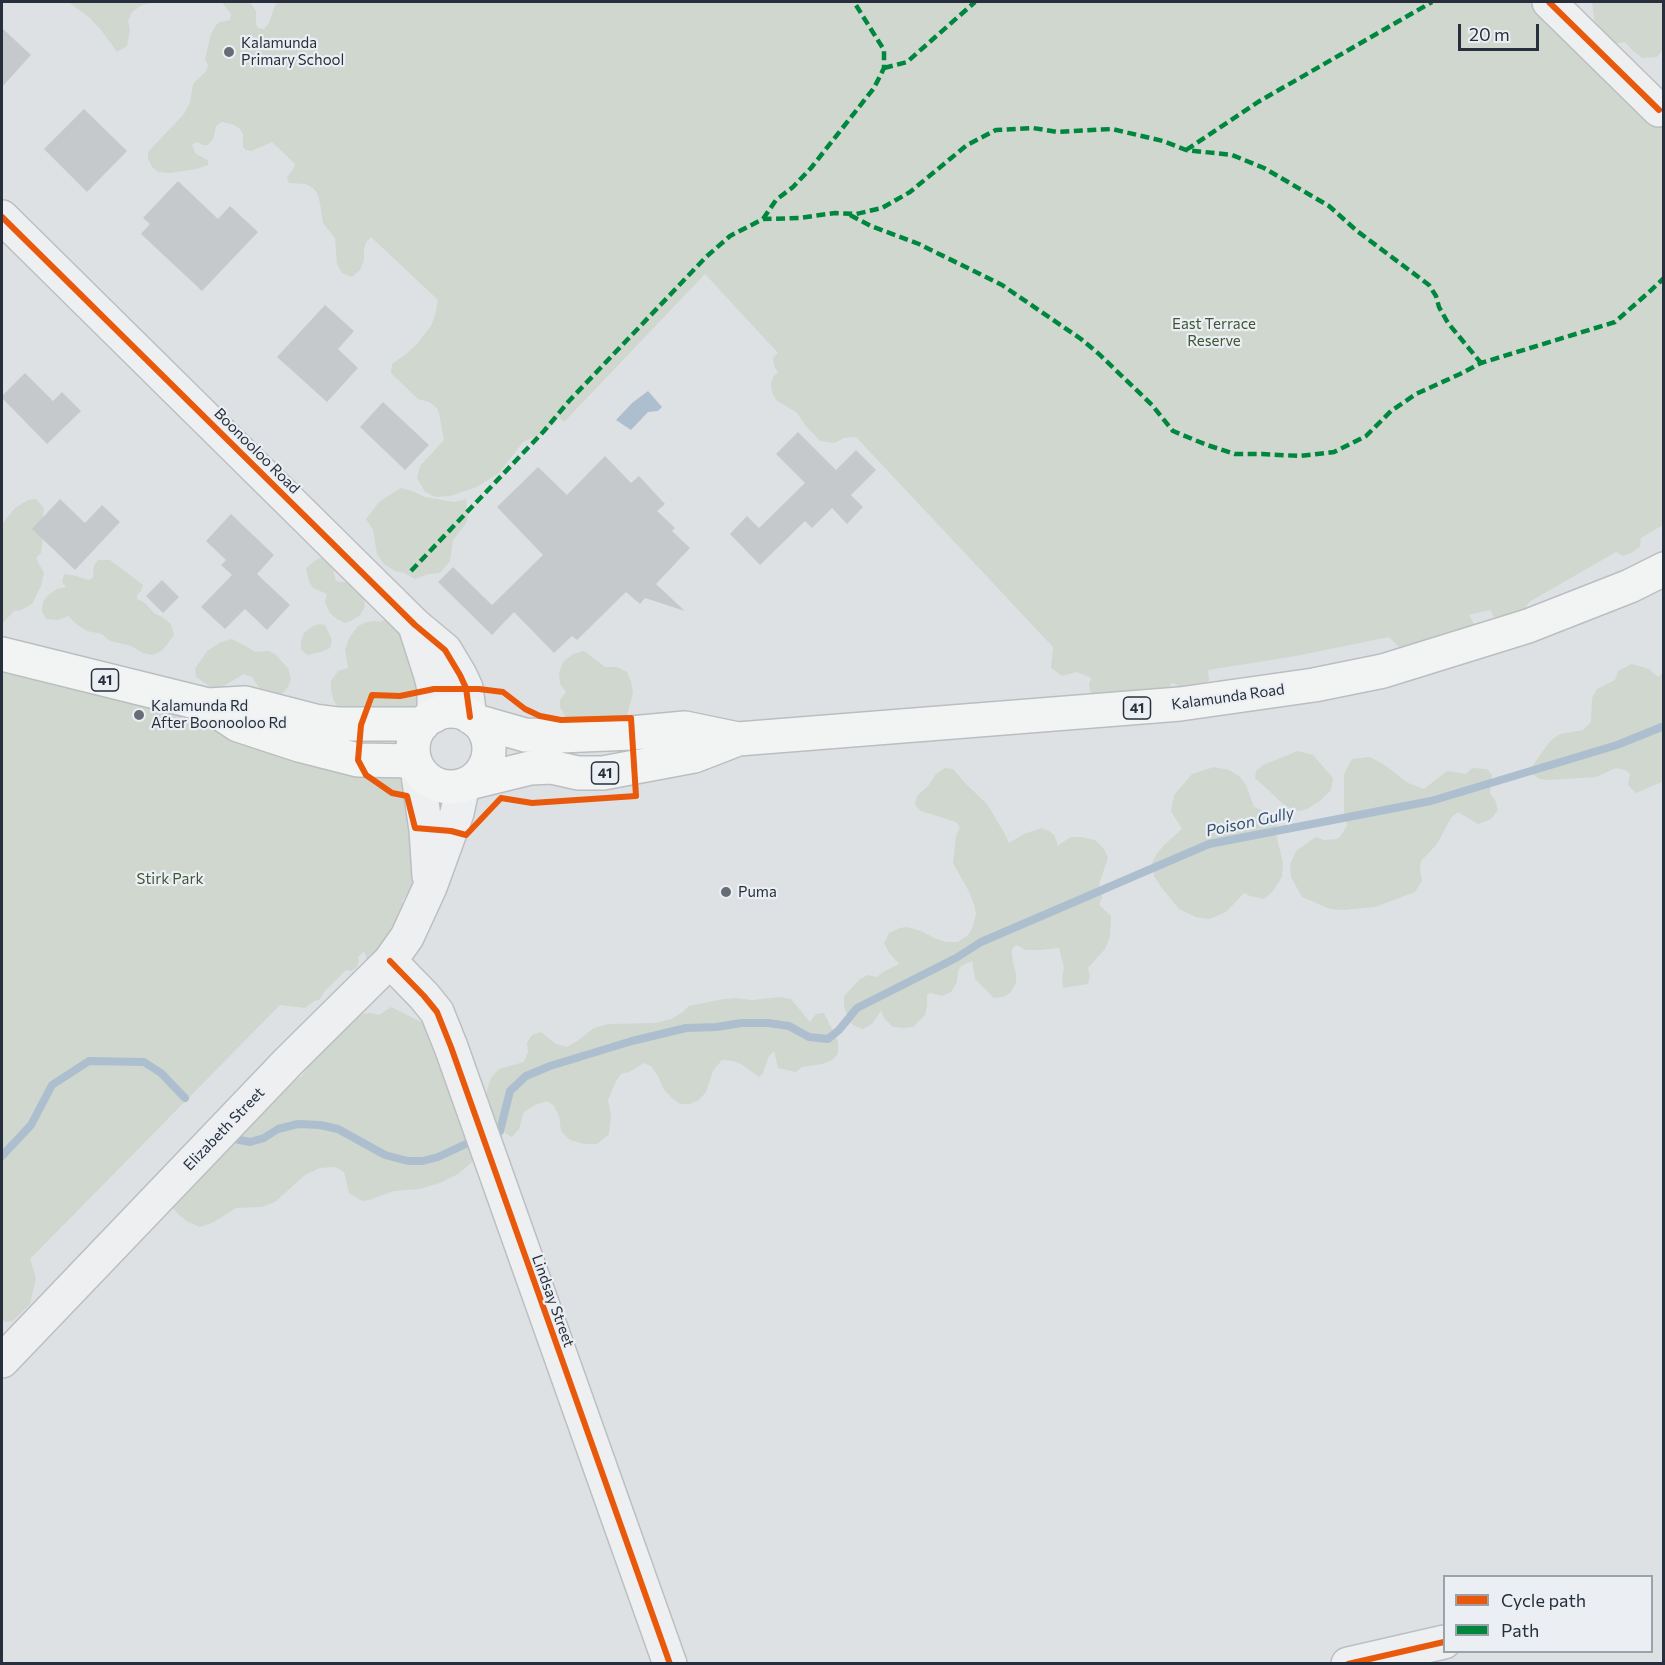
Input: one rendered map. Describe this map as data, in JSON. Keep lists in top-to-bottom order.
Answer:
{
  "streets": {
    "main road": ["41", "Kalamunda Road"],
    "street": ["Boonooloo Road", "Elizabeth Street", "Lindsay Street"]
  },
  "crossings": [
    ["Boonooloo Road", "41"],
    ["Boonooloo Road", "Kalamunda Road"],
    ["Boonooloo Road", "Elizabeth Street"],
    ["41", "Kalamunda Road"],
    ["41", "Elizabeth Street"],
    ["Kalamunda Road", "Elizabeth Street"],
    ["Elizabeth Street", "Lindsay Street"]
  ],
  "water": ["Poison Gully"],
  "parks": ["East Terrace Reserve", "Stirk Park"],
  "places": ["Kalamunda Primary School", "Kalamunda Rd After Boonooloo Rd", "Puma"],
  "legend": ["Cycle path", "Path"],
  "scale_bar": "20 m"
}
